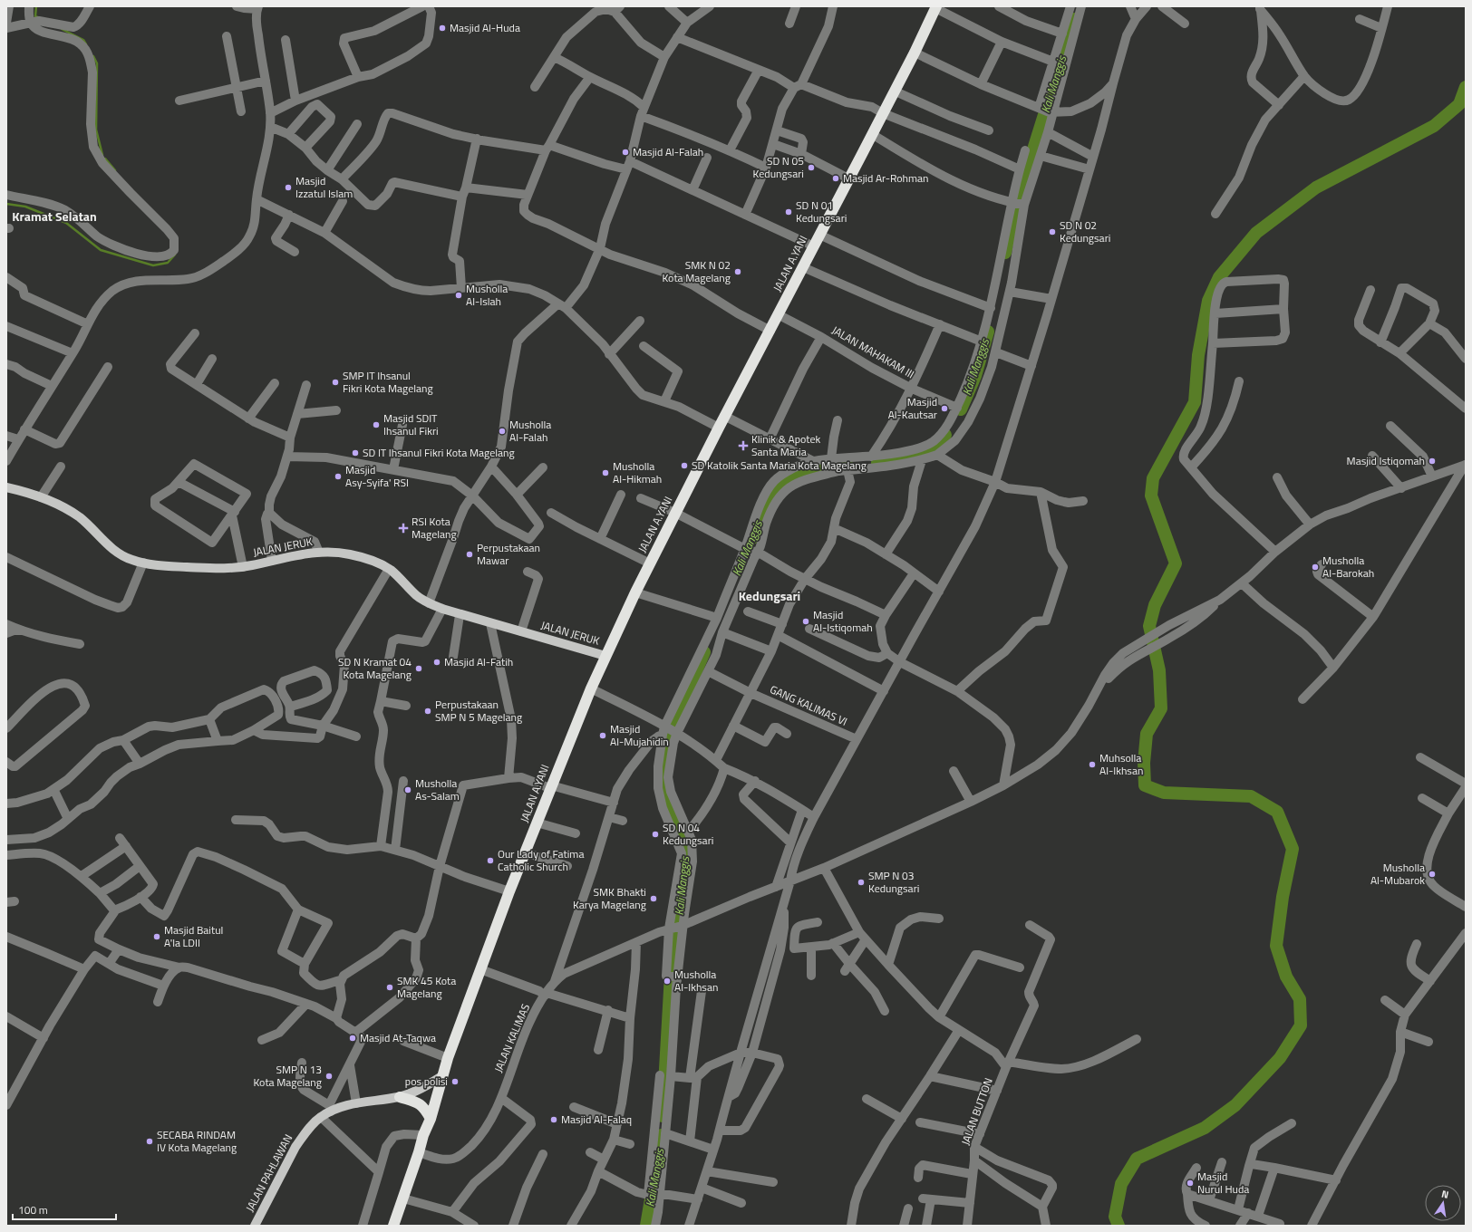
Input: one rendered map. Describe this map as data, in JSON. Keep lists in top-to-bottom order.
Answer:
{
  "streets": {
    "highway": ["JALAN A.YANI"],
    "main road": ["JALAN JERUK", "JALAN PAHLAWAN"],
    "street": [
      "JALAN MAHAKAM III",
      "GANG KALIMAS VI",
      "JALAN KALIMAS",
      "JALAN BUTTON"
    ]
  },
  "crossings": [
    ["JALAN A.YANI", "JALAN MAHAKAM III"],
    ["JALAN A.YANI", "JALAN JERUK"],
    ["JALAN A.YANI", "JALAN KALIMAS"],
    ["JALAN A.YANI", "JALAN PAHLAWAN"]
  ],
  "districts": ["Kramat Selatan", "Kedungsari"],
  "water": ["Kali Manggis"],
  "places": {
    "other": [
      "Masjid Al-Huda",
      "Masjid Al-Falah",
      "SD N 05 Kedungsari",
      "Masjid Ar-Rohman",
      "Masjid Izzatul Islam",
      "SD N 01 Kedungsari",
      "SD N 02 Kedungsari",
      "SMK N 02 Kota Magelang",
      "Musholla Al-Islah",
      "SMP IT Ihsanul Fikri Kota Magelang",
      "Masjid Al-Kautsar",
      "Masjid SDIT Ihsanul Fikri",
      "Musholla Al-Falah",
      "SD IT Ihsanul Fikri Kota Magelang",
      "Masjid Istiqomah",
      "SD Katolik Santa Maria Kota Magelang",
      "Musholla Al-Hikmah",
      "Masjid Asy-Syifa' RSI",
      "Perpustakaan Mawar",
      "Musholla Al-Barokah",
      "Masjid Al-Istiqomah",
      "Masjid Al-Fatih",
      "SD N Kramat 04 Kota Magelang",
      "Perpustakaan SMP N 5 Magelang",
      "Masjid Al-Mujahidin",
      "Muhsolla Al-Ikhsan",
      "Musholla As-Salam",
      "SD N 04 Kedungsari",
      "Our Lady of Fatima Catholic Shurch",
      "Musholla Al-Mubarok",
      "SMP N 03 Kedungsari",
      "SMK Bhakti Karya Magelang",
      "Masjid Baitul A'la LDII",
      "Musholla Al-Ikhsan",
      "SMK 45 Kota Magelang",
      "Masjid At-Taqwa",
      "SMP N 13 Kota Magelang",
      "pos polisi",
      "Masjid Al-Falaq",
      "SECABA RINDAM IV Kota Magelang",
      "Masjid Nurul Huda"
    ],
    "health": ["Klinik & Apotek Santa Maria", "RSI Kota Magelang"]
  },
  "scale_bar": "100 m",
  "north": "top"
}
